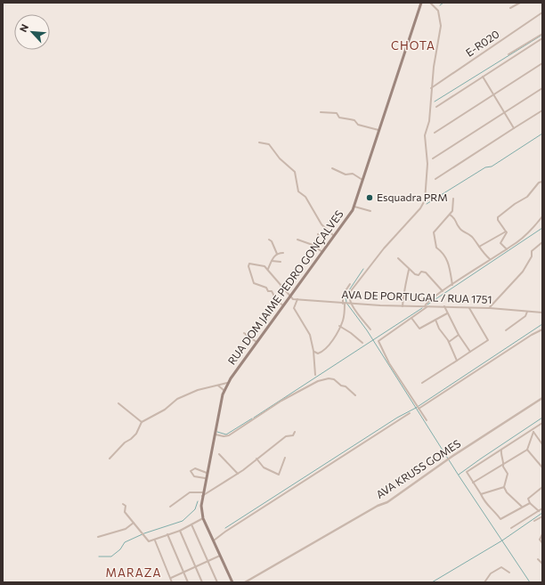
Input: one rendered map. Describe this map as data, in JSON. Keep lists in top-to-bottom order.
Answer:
{
  "streets": {
    "main road": ["RUA DOM JAIME PEDRO GONÇALVES"],
    "street": ["E-R020", "AVA DE PORTUGAL / RUA 1751", "AVA KRUSS GOMES"]
  },
  "crossings": [
    ["RUA DOM JAIME PEDRO GONÇALVES", "AVA DE PORTUGAL / RUA 1751"]
  ],
  "districts": ["CHOTA", "MARAZA"],
  "places": ["Esquadra PRM"],
  "north": "top left"
}
